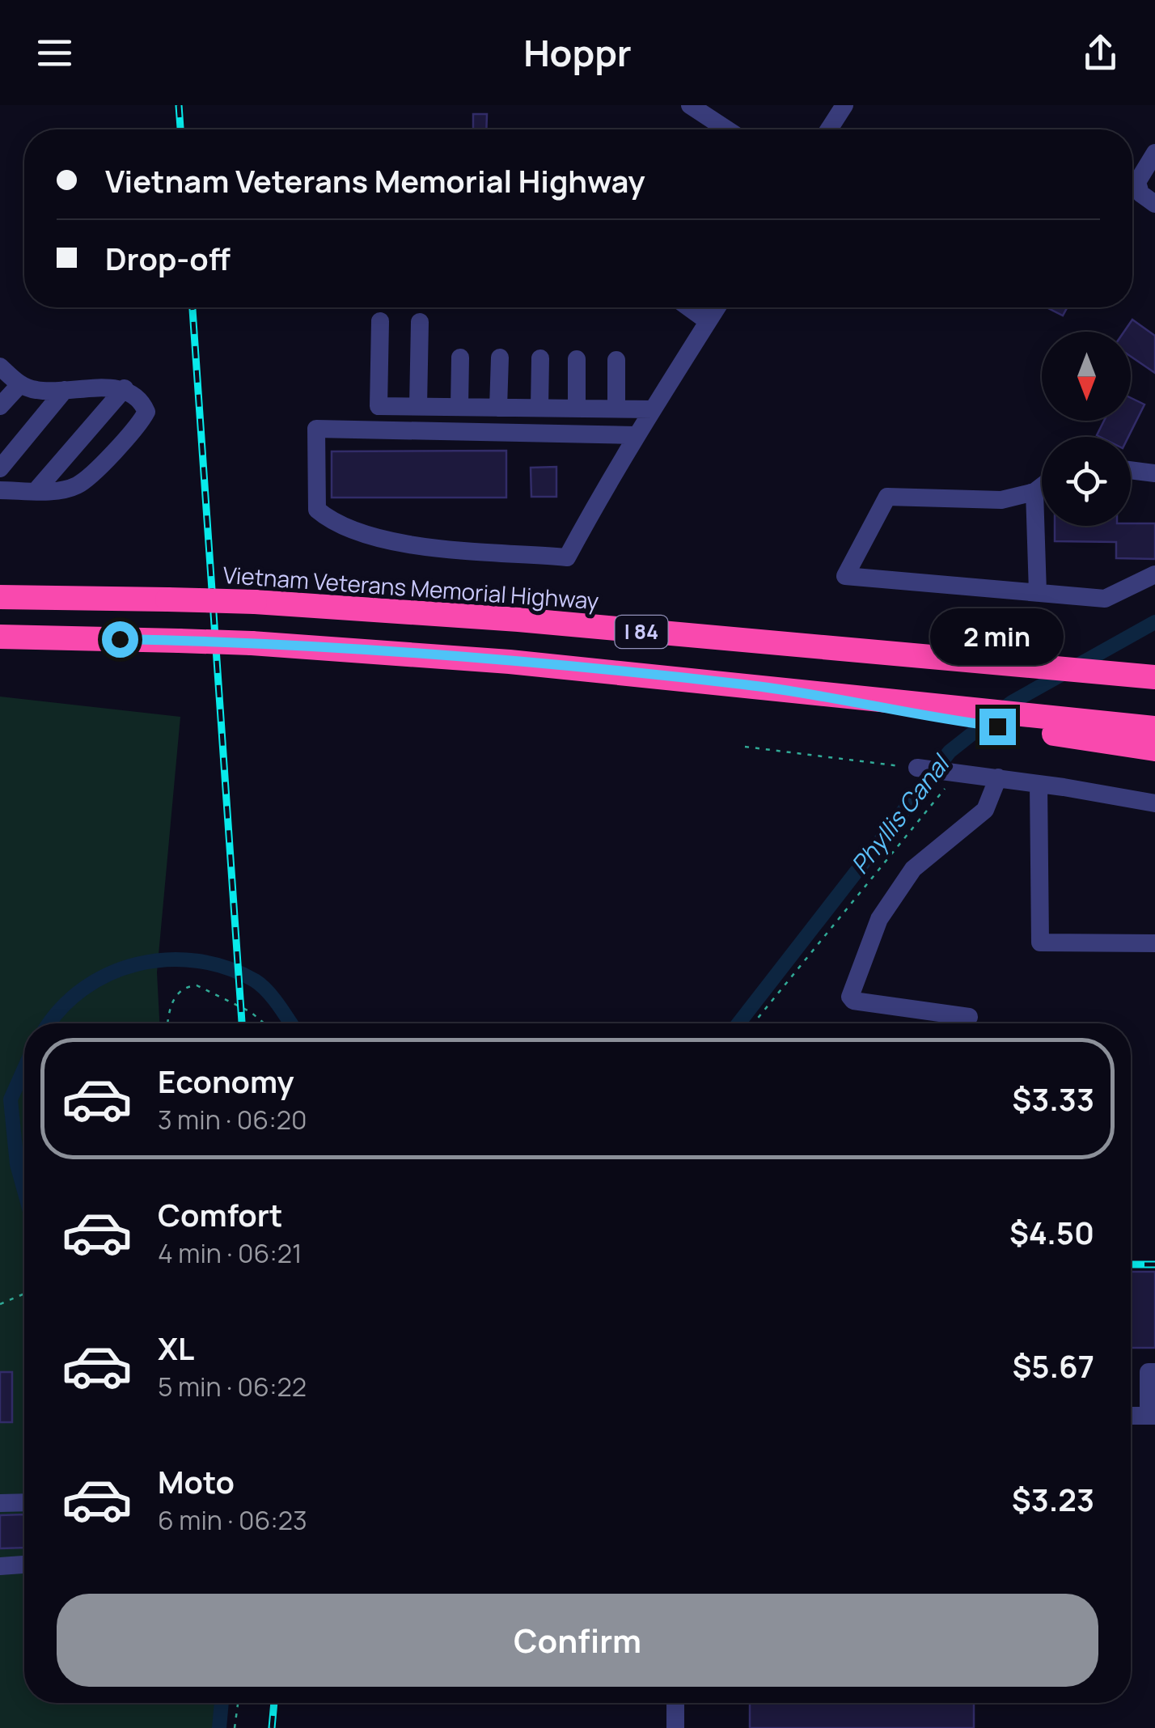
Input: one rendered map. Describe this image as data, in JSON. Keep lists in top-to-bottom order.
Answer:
{
  "streets": {
    "highway": ["Vietnam Veterans Memorial Highway", "I 84"]
  },
  "water": ["Phyllis Canal"],
  "north": "bottom",
  "page": {
    "header": "Hoppr",
    "banner": ["Vietnam Veterans Memorial Highway", "Drop-off"],
    "bubble": "2 min",
    "list": [
      {
        "name": "Economy",
        "note": "3 min · 06:20",
        "value": "$3.33"
      },
      {
        "name": "Comfort",
        "note": "4 min · 06:21",
        "value": "$4.50"
      },
      {
        "name": "XL",
        "note": "5 min · 06:22",
        "value": "$5.67"
      },
      {
        "name": "Moto",
        "note": "6 min · 06:23",
        "value": "$3.23"
      }
    ],
    "buttons": "Confirm"
  }
}
